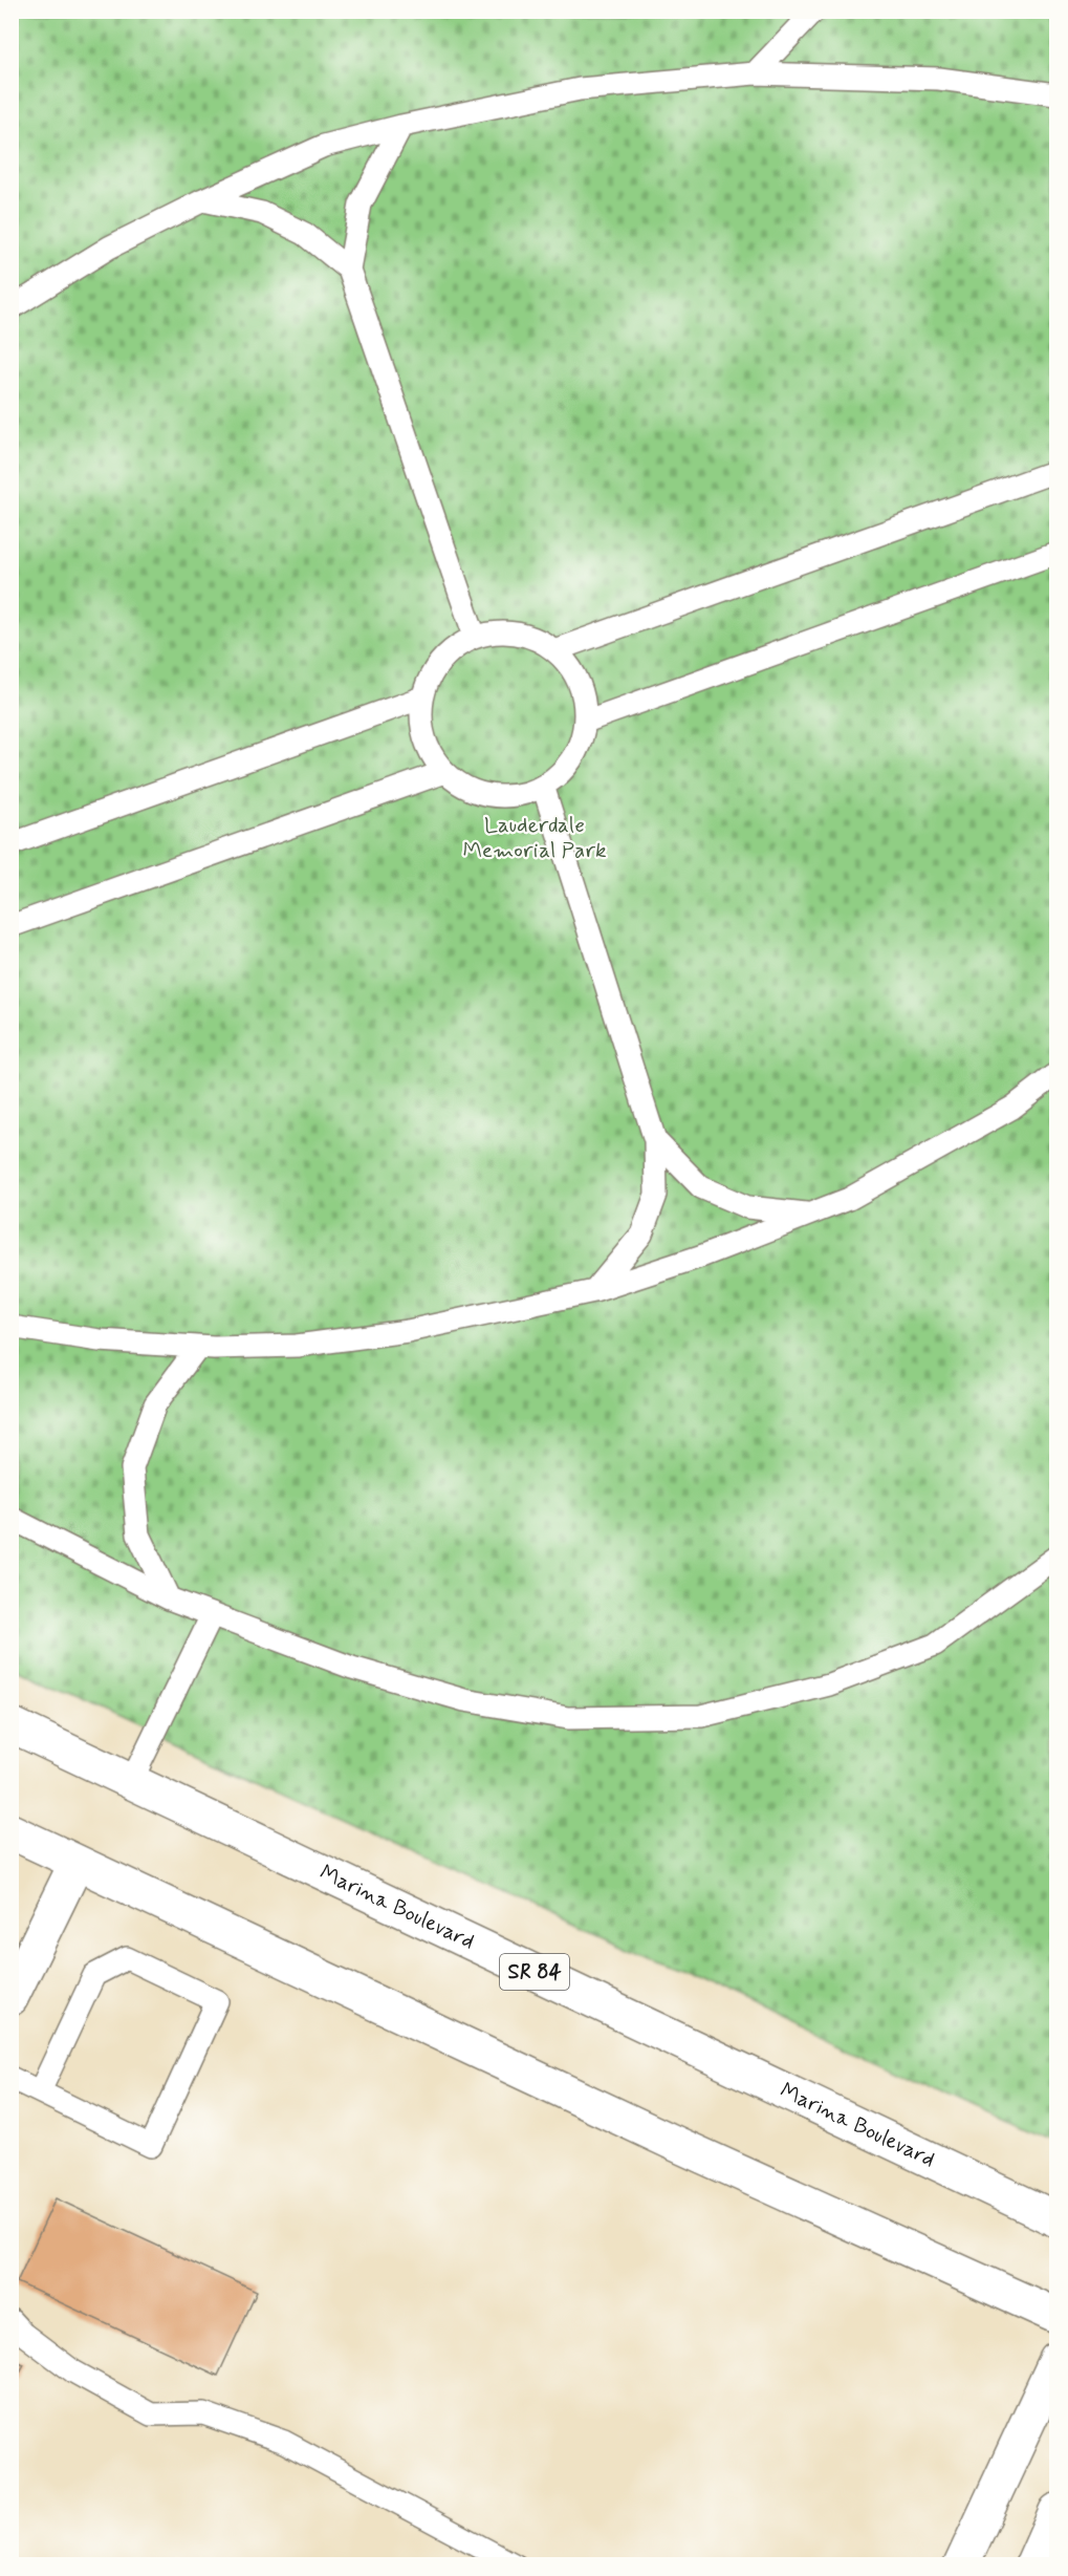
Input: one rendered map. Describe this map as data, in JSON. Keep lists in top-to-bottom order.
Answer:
{
  "streets": {
    "main road": ["Marina Boulevard", "SR 84"]
  },
  "parks": ["Lauderdale Memorial Park"]
}
